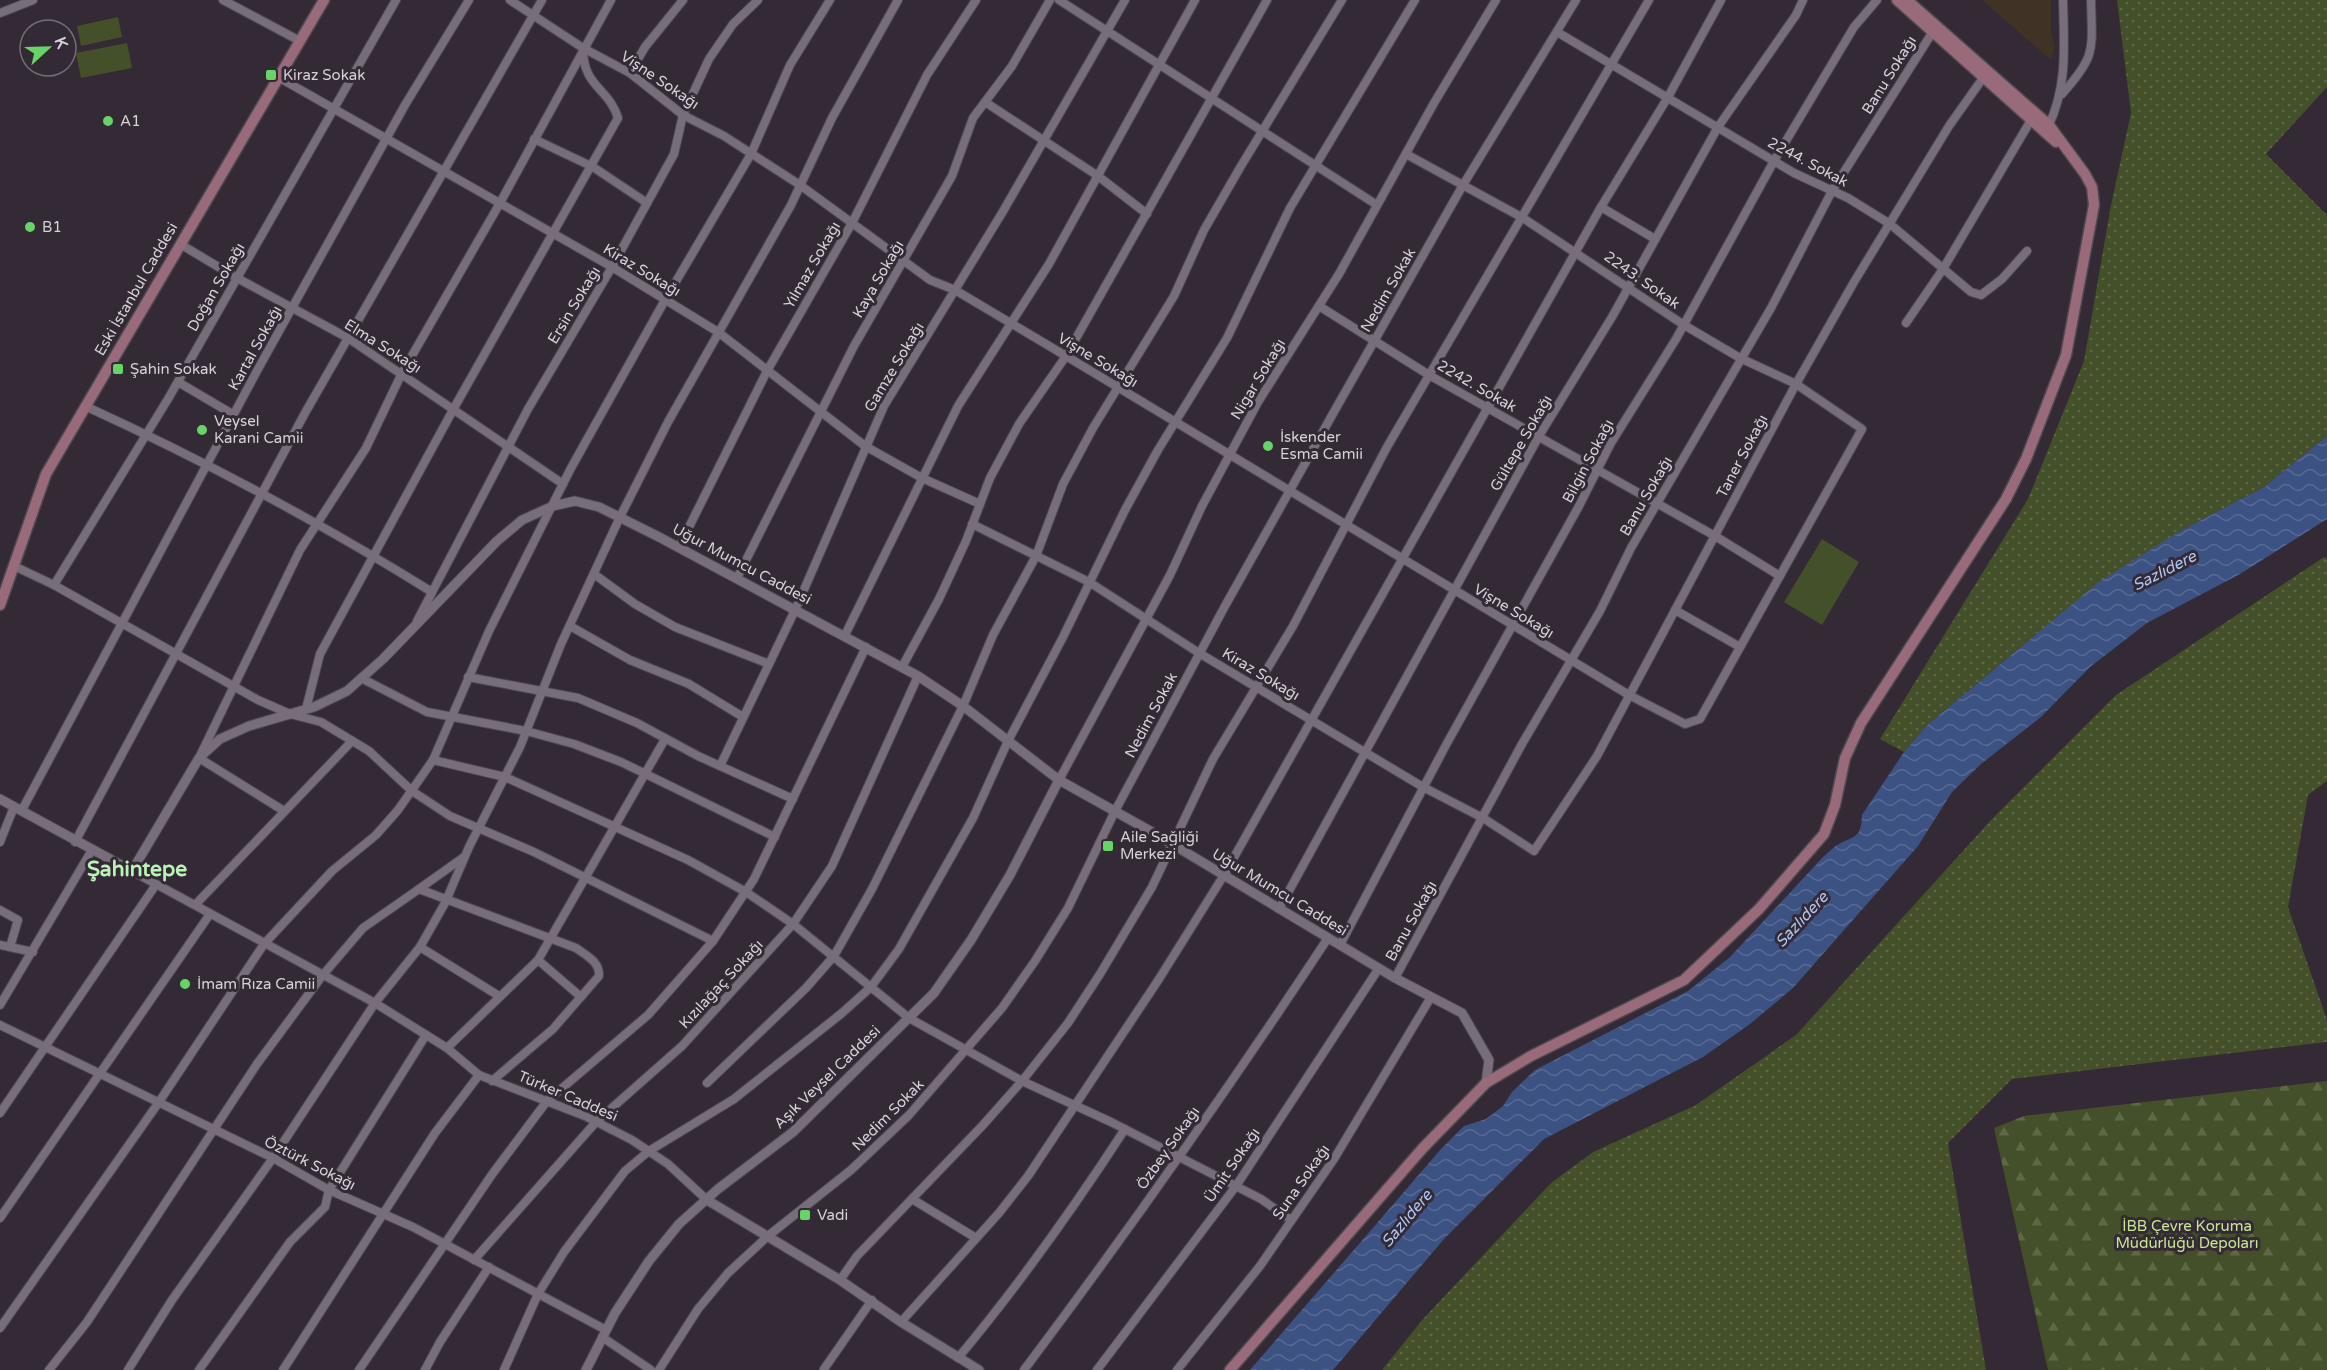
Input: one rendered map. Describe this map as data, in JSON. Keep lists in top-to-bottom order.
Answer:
{
  "streets": {
    "main road": ["Eski İstanbul Caddesi"],
    "street": [
      "Banu Sokağı",
      "Vişne Sokağı",
      "2244. Sokak",
      "Yılmaz Sokağı",
      "Kiraz Sokağı",
      "Kaya Sokağı",
      "2243. Sokak",
      "Doğan Sokağı",
      "Nedim Sokak",
      "Ersin Sokağı",
      "Elma Sokağı",
      "Kartal Sokağı",
      "Gamze Sokağı",
      "Nigar Sokağı",
      "2242. Sokak",
      "Gültepe Sokağı",
      "Taner Sokağı",
      "Bilgin Sokağı",
      "Uğur Mumcu Caddesi",
      "Kızılağaç Sokağı",
      "Aşık Veysel Caddesi",
      "Türker Caddesi",
      "Özbey Sokağı",
      "Öztürk Sokağı",
      "Ümit Sokağı",
      "Suna Sokağı"
    ]
  },
  "crossings": [
    ["Banu Sokağı", "Vişne Sokağı"],
    ["Banu Sokağı", "2244. Sokak"],
    ["Banu Sokağı", "Kiraz Sokağı"],
    ["Banu Sokağı", "2243. Sokak"],
    ["Banu Sokağı", "2242. Sokak"],
    ["Banu Sokağı", "Uğur Mumcu Caddesi"],
    ["Vişne Sokağı", "Yılmaz Sokağı"],
    ["Vişne Sokağı", "Kaya Sokağı"],
    ["Vişne Sokağı", "Nedim Sokak"],
    ["Vişne Sokağı", "Ersin Sokağı"],
    ["Vişne Sokağı", "Gamze Sokağı"],
    ["Vişne Sokağı", "Nigar Sokağı"],
    ["Vişne Sokağı", "Gültepe Sokağı"],
    ["Vişne Sokağı", "Taner Sokağı"],
    ["Vişne Sokağı", "Bilgin Sokağı"],
    ["2244. Sokak", "Nedim Sokak"],
    ["2244. Sokak", "Gültepe Sokağı"],
    ["2244. Sokak", "Taner Sokağı"],
    ["2244. Sokak", "Bilgin Sokağı"],
    ["Yılmaz Sokağı", "Kiraz Sokağı"],
    ["Yılmaz Sokağı", "Uğur Mumcu Caddesi"],
    ["Kiraz Sokağı", "Kaya Sokağı"],
    ["Kiraz Sokağı", "Doğan Sokağı"],
    ["Kiraz Sokağı", "Eski İstanbul Caddesi"],
    ["Kiraz Sokağı", "Nedim Sokak"],
    ["Kiraz Sokağı", "Ersin Sokağı"],
    ["Kiraz Sokağı", "Kartal Sokağı"],
    ["Kiraz Sokağı", "Gamze Sokağı"],
    ["Kiraz Sokağı", "Nigar Sokağı"],
    ["Kiraz Sokağı", "Gültepe Sokağı"],
    ["Kiraz Sokağı", "Taner Sokağı"],
    ["Kiraz Sokağı", "Bilgin Sokağı"],
    ["Kaya Sokağı", "Uğur Mumcu Caddesi"],
    ["2243. Sokak", "Nedim Sokak"],
    ["2243. Sokak", "Nigar Sokağı"],
    ["2243. Sokak", "2242. Sokak"],
    ["2243. Sokak", "Gültepe Sokağı"],
    ["2243. Sokak", "Taner Sokağı"],
    ["2243. Sokak", "Bilgin Sokağı"],
    ["Doğan Sokağı", "Elma Sokağı"],
    ["Eski İstanbul Caddesi", "Elma Sokağı"],
    ["Nedim Sokak", "2242. Sokak"],
    ["Nedim Sokak", "Uğur Mumcu Caddesi"],
    ["Nedim Sokak", "Türker Caddesi"],
    ["Ersin Sokağı", "Elma Sokağı"],
    ["Ersin Sokağı", "Uğur Mumcu Caddesi"],
    ["Elma Sokağı", "Kartal Sokağı"],
    ["Gamze Sokağı", "Uğur Mumcu Caddesi"],
    ["Nigar Sokağı", "2242. Sokak"],
    ["Nigar Sokağı", "Uğur Mumcu Caddesi"],
    ["Nigar Sokağı", "Aşık Veysel Caddesi"],
    ["2242. Sokak", "Gültepe Sokağı"],
    ["2242. Sokak", "Taner Sokağı"],
    ["2242. Sokak", "Bilgin Sokağı"],
    ["Gültepe Sokağı", "Uğur Mumcu Caddesi"],
    ["Bilgin Sokağı", "Uğur Mumcu Caddesi"],
    ["Uğur Mumcu Caddesi", "Kızılağaç Sokağı"],
    ["Uğur Mumcu Caddesi", "Aşık Veysel Caddesi"],
    ["Uğur Mumcu Caddesi", "Türker Caddesi"],
    ["Uğur Mumcu Caddesi", "Özbey Sokağı"],
    ["Uğur Mumcu Caddesi", "Ümit Sokağı"],
    ["Uğur Mumcu Caddesi", "Suna Sokağı"],
    ["Kızılağaç Sokağı", "Türker Caddesi"],
    ["Kızılağaç Sokağı", "Öztürk Sokağı"],
    ["Aşık Veysel Caddesi", "Türker Caddesi"],
    ["Aşık Veysel Caddesi", "Öztürk Sokağı"]
  ],
  "districts": ["Şahintepe"],
  "water": ["Sazlıdere"],
  "parks": ["İBB Çevre Koruma Müdürlüğü Depoları"],
  "places": {
    "transit": [
      "Kiraz Sokak",
      "Şahin Sokak",
      "Aile Sağliği Merkezi",
      "Vadi"
    ],
    "other": [
      "A1",
      "B1",
      "Veysel Karani Camii",
      "İskender Esma Camii",
      "İmam Rıza Camii"
    ]
  },
  "north": "right"
}
